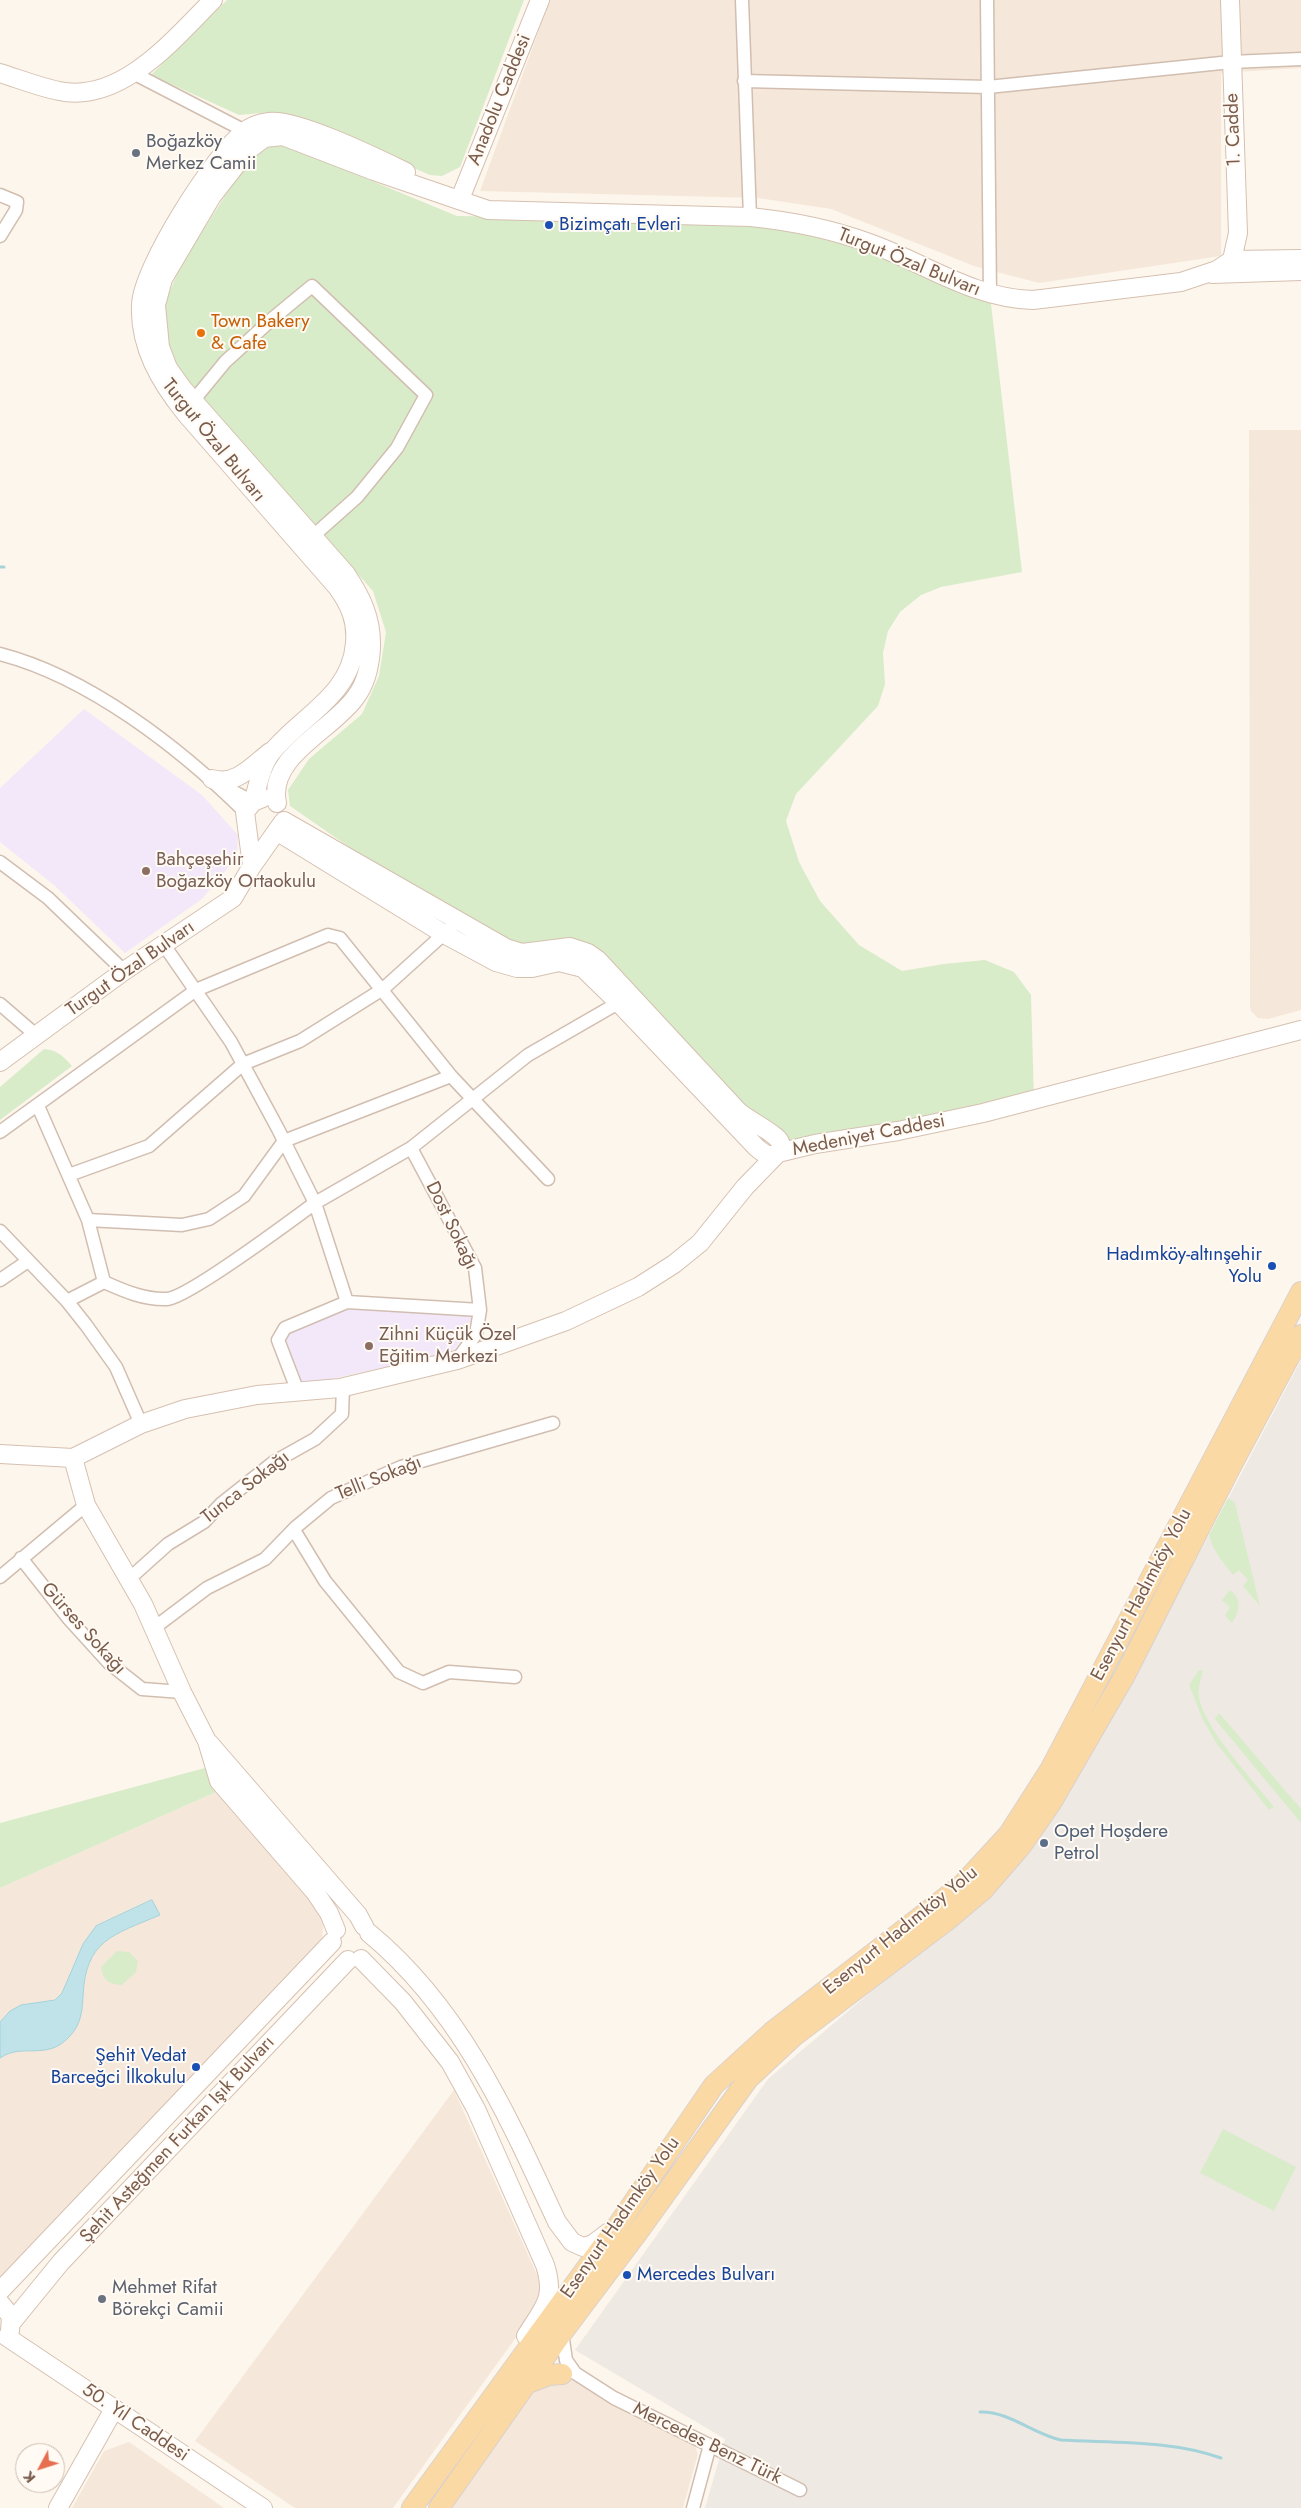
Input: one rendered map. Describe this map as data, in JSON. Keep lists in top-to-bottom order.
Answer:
{
  "streets": {
    "main road": ["Esenyurt Hadımköy Yolu"],
    "street": [
      "Anadolu Caddesi",
      "1. Cadde",
      "Turgut Özal Bulvarı",
      "Medeniyet Caddesi",
      "Dost Sokağı",
      "Telli Sokağı",
      "Tunca Sokağı",
      "Gürses Sokağı",
      "Şehit Asteğmen Furkan Işık Bulvarı",
      "50. Yıl Caddesi",
      "Mercedes Benz Türk"
    ]
  },
  "crossings": [
    ["Anadolu Caddesi", "Turgut Özal Bulvarı"],
    ["1. Cadde", "Turgut Özal Bulvarı"],
    ["Medeniyet Caddesi", "Dost Sokağı"],
    ["Medeniyet Caddesi", "Tunca Sokağı"],
    ["Esenyurt Hadımköy Yolu", "Mercedes Benz Türk"],
    ["Şehit Asteğmen Furkan Işık Bulvarı", "50. Yıl Caddesi"]
  ],
  "places": [
    "Boğazköy Merkez Camii",
    "Bizimçatı Evleri",
    "Town Bakery & Cafe",
    "Bahçeşehir Boğazköy Ortaokulu",
    "Hadımköy-altınşehir Yolu",
    "Zihni Küçük Özel Eğitim Merkezi",
    "Opet Hoşdere Petrol",
    "Şehit Vedat Barceğci İlkokulu",
    "Mercedes Bulvarı",
    "Mehmet Rifat Börekçi Camii"
  ],
  "north": "bottom left"
}
